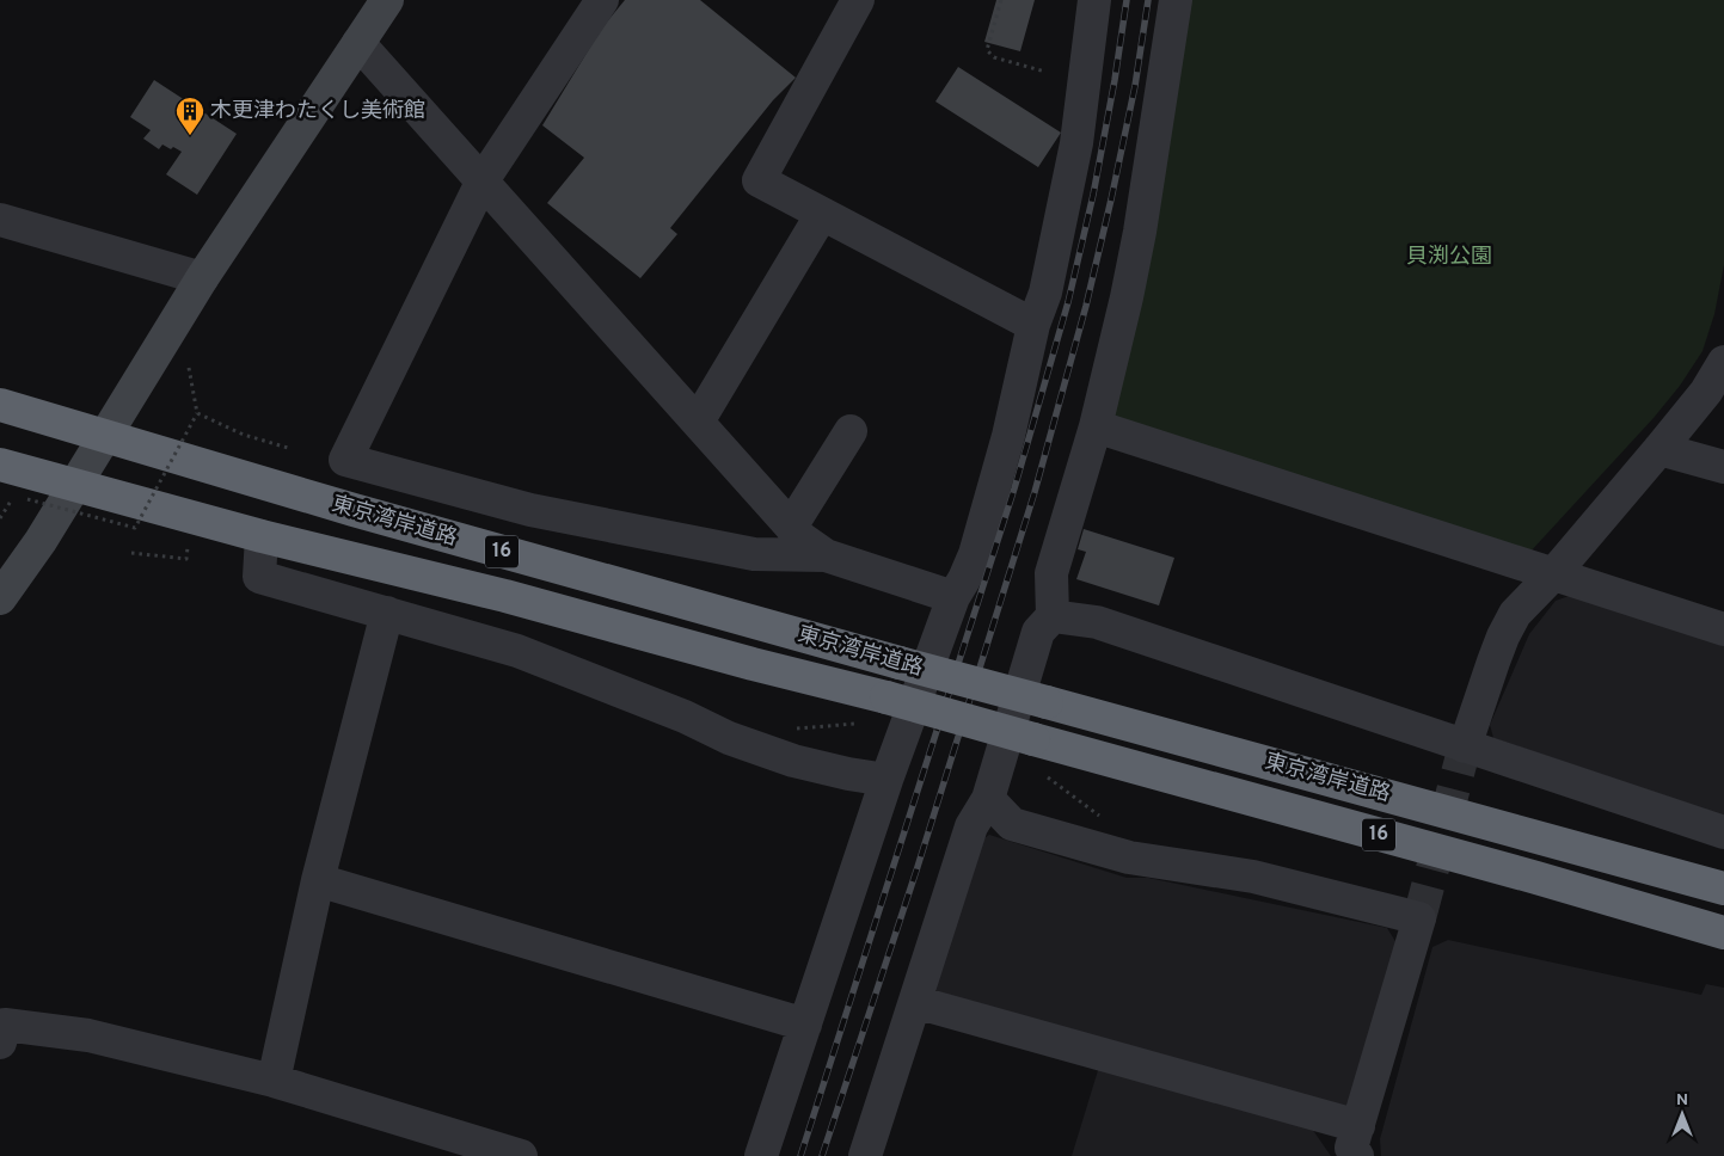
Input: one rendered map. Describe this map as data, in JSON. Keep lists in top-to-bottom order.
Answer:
{
  "streets": {
    "highway": ["東京湾岸道路", "16"]
  },
  "parks": ["貝渕公園"],
  "places": {
    "building": ["木更津わたくし美術館"]
  },
  "north": "top"
}
